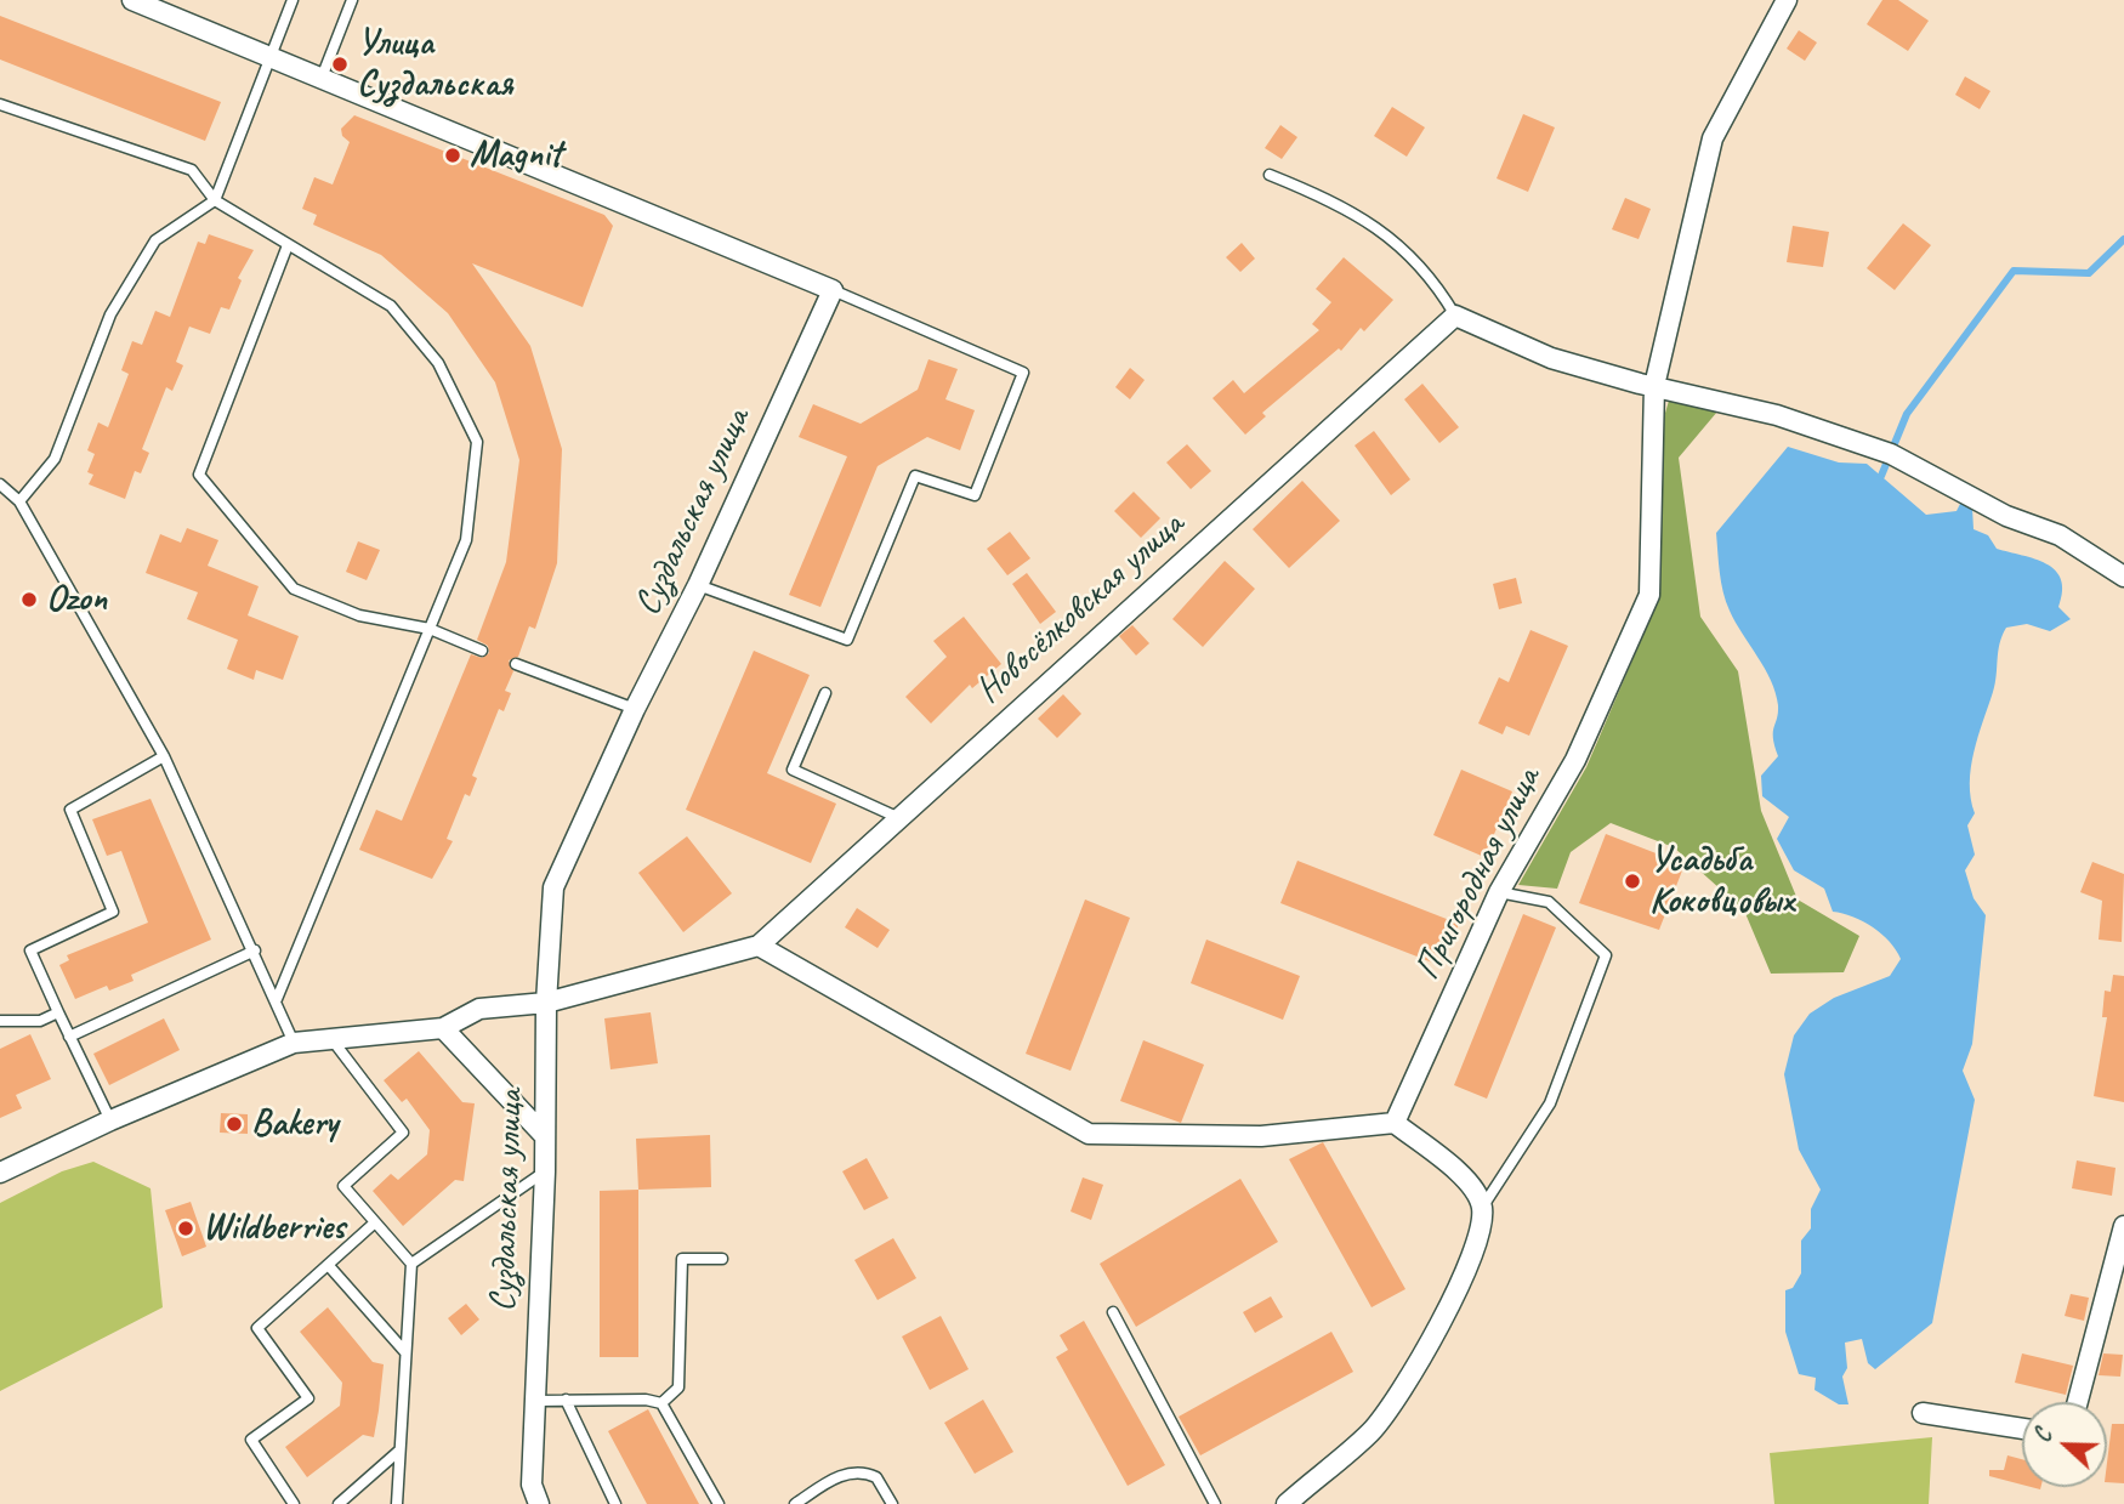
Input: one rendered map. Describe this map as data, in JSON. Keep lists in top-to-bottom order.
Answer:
{
  "streets": {
    "street": ["Суздальская улица", "Новосёлковская улица", "Пригородная улица"]
  },
  "crossings": [
    ["Суздальская улица", "Новосёлковская улица"]
  ],
  "places": [
    "Улица Суздальская",
    "Magnit",
    "Ozon",
    "Усадьба Коковцовых",
    "Bakery",
    "Wildberries"
  ],
  "north": "left"
}
